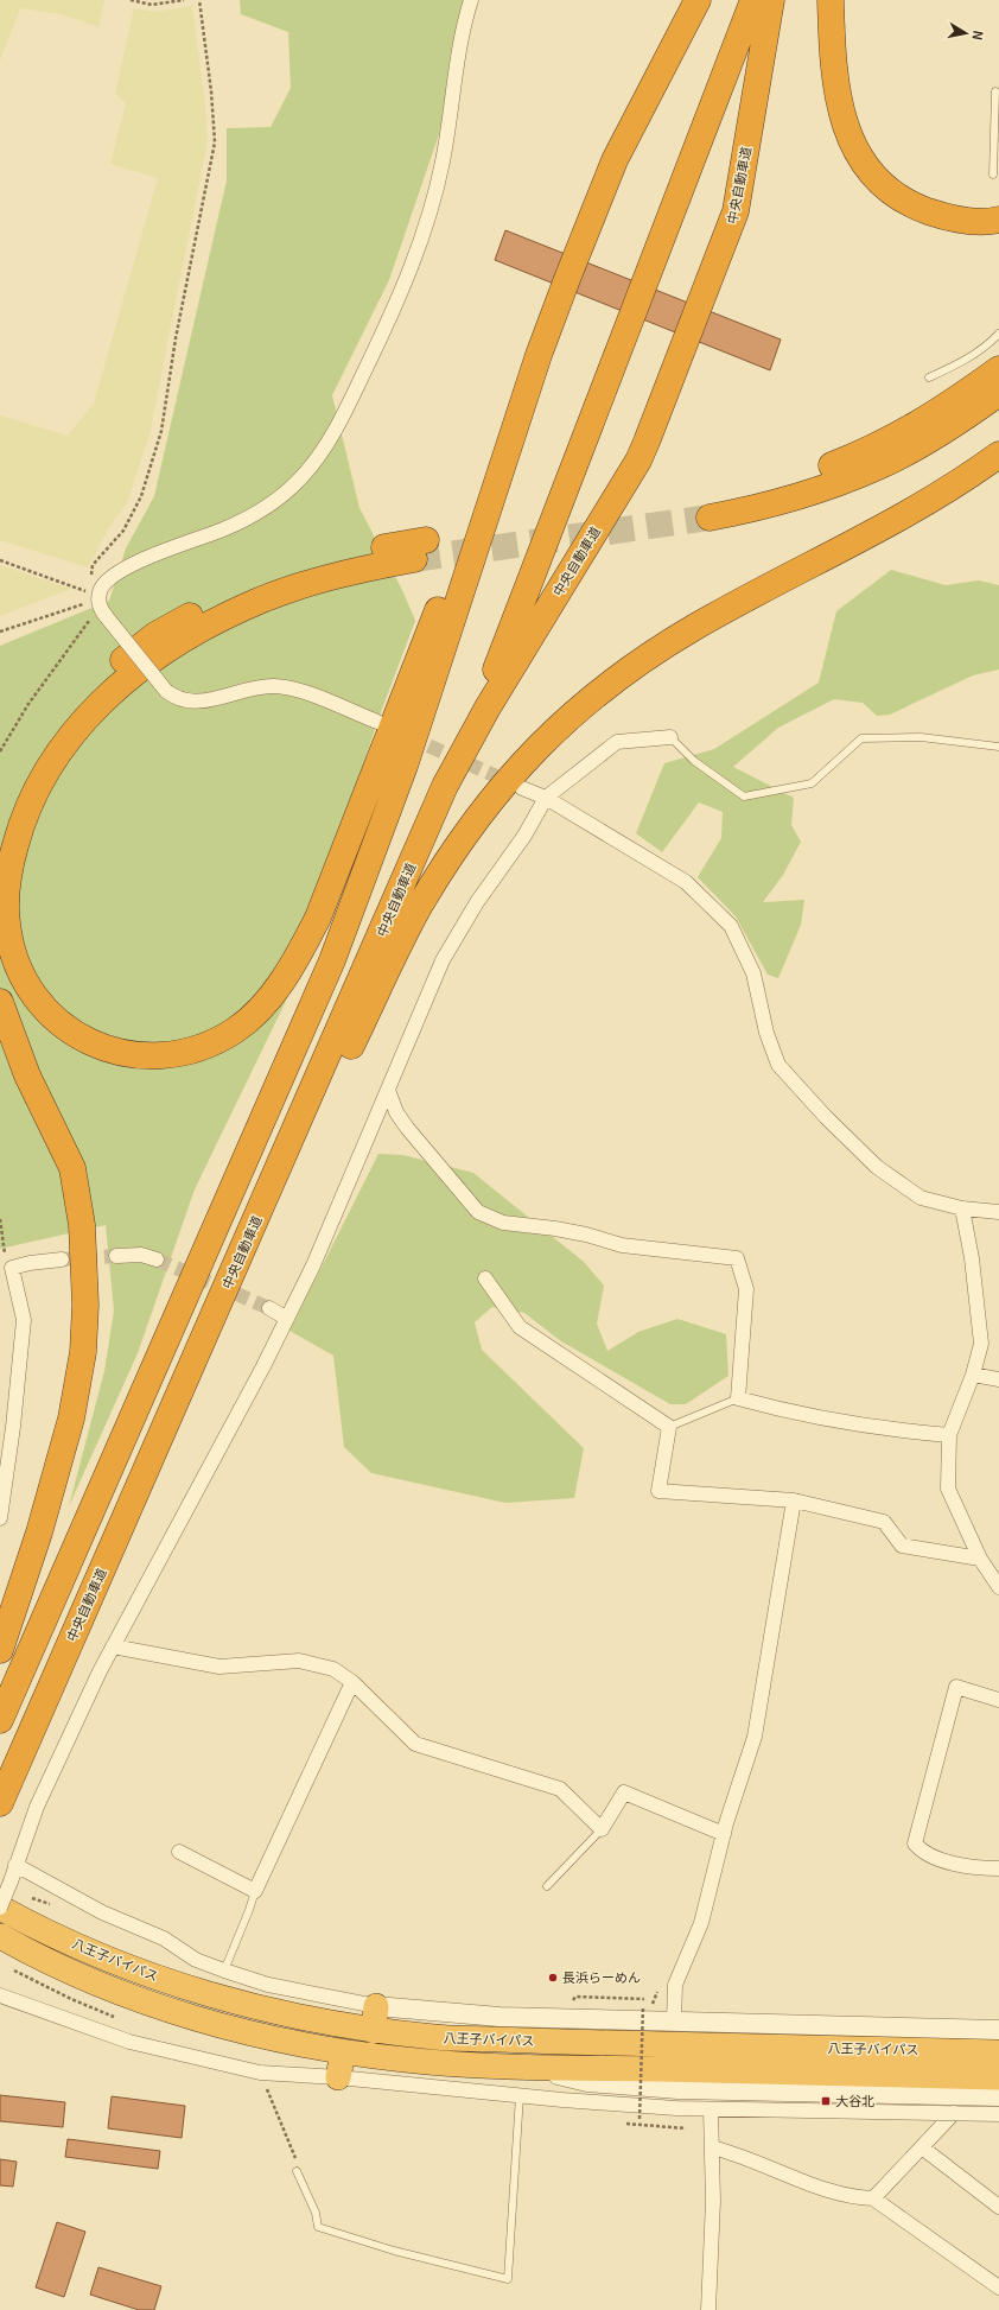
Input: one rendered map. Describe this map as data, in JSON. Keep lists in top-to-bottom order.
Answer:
{
  "streets": {
    "highway": ["中央自動車道", "八王子バイパス"]
  },
  "places": {
    "other": ["長浜らーめん"],
    "transit": ["大谷北"]
  },
  "north": "right"
}
